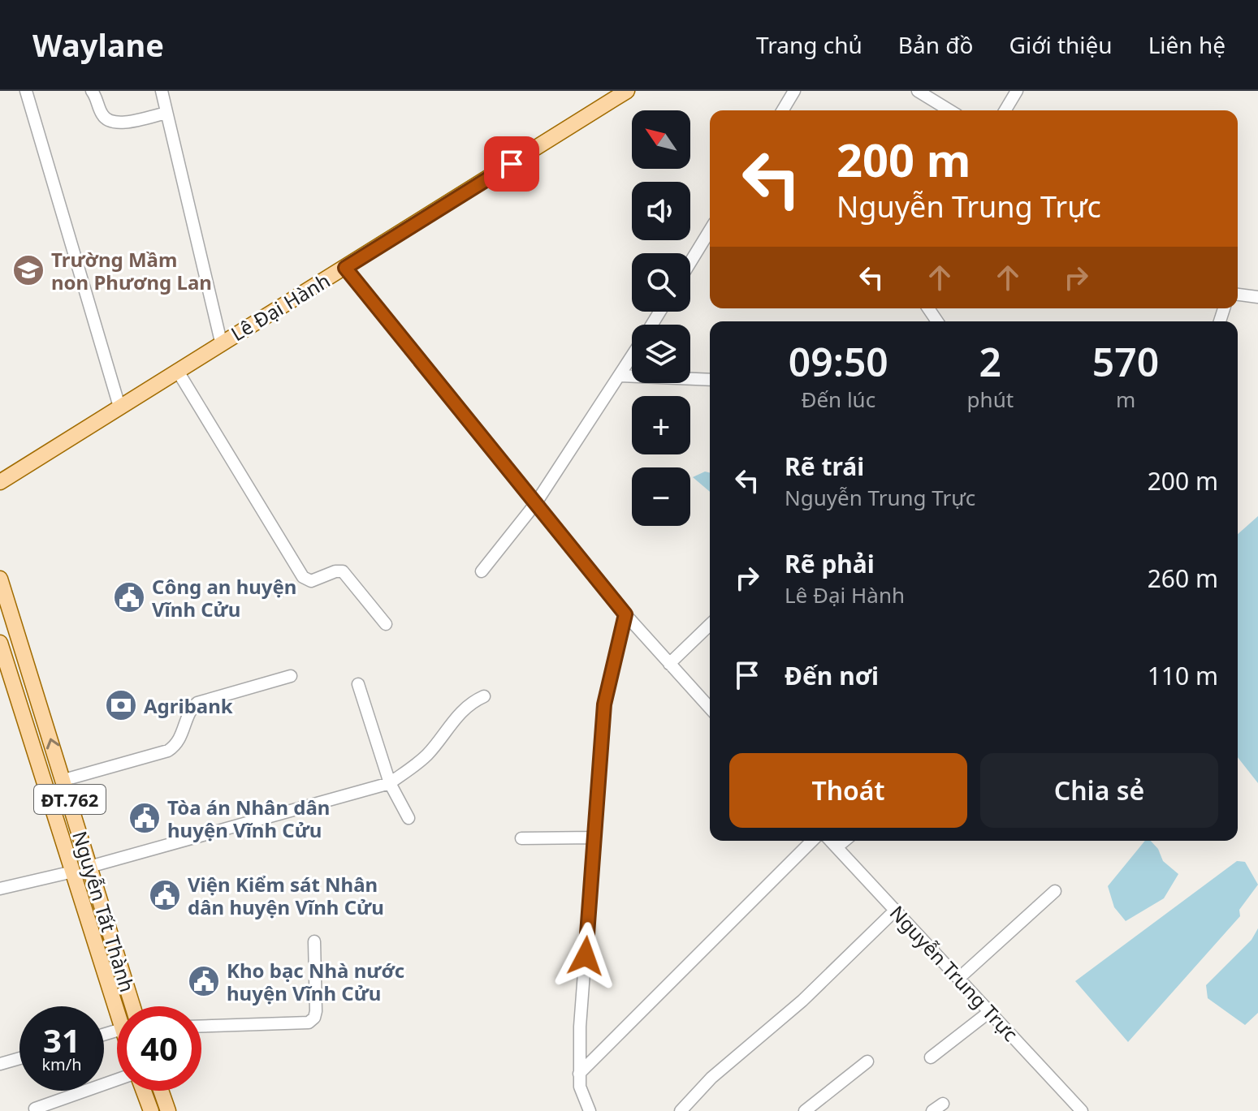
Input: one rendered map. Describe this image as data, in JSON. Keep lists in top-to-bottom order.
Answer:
{
  "streets": {
    "main road": ["Lê Đại Hành", "ĐT.762", "Nguyễn Tất Thành"],
    "street": ["Nguyễn Trung Trực"]
  },
  "places": {
    "school or university": ["Trường Mầm non Phương Lan"],
    "public building": [
      "Công an huyện Vĩnh Cửu",
      "Tòa án Nhân dân huyện Vĩnh Cửu",
      "Viện Kiểm sát Nhân dân huyện Vĩnh Cửu",
      "Kho bạc Nhà nước huyện Vĩnh Cửu"
    ],
    "bank": ["Agribank"]
  },
  "north": "top left",
  "page": {
    "header": "Waylane",
    "nav": [
      "Trang chủ",
      "Bản đồ",
      "Giới thiệu",
      "Liên hệ"
    ],
    "map_buttons": ["+", "−"],
    "turn": ["200 m", "Nguyễn Trung Trực"],
    "eta": [
      "09:50",
      "Đến lúc",
      "2",
      "phút",
      "570",
      "m"
    ],
    "list": [
      {
        "name": "Rẽ trái",
        "note": "Nguyễn Trung Trực",
        "value": "200 m"
      },
      {
        "name": "Rẽ phải",
        "note": "Lê Đại Hành",
        "value": "260 m"
      },
      {
        "name": "Đến nơi",
        "value": "110 m"
      }
    ],
    "buttons": ["Thoát", "Chia sẻ"],
    "speed": "31 km/h",
    "limit": "40"
  }
}
